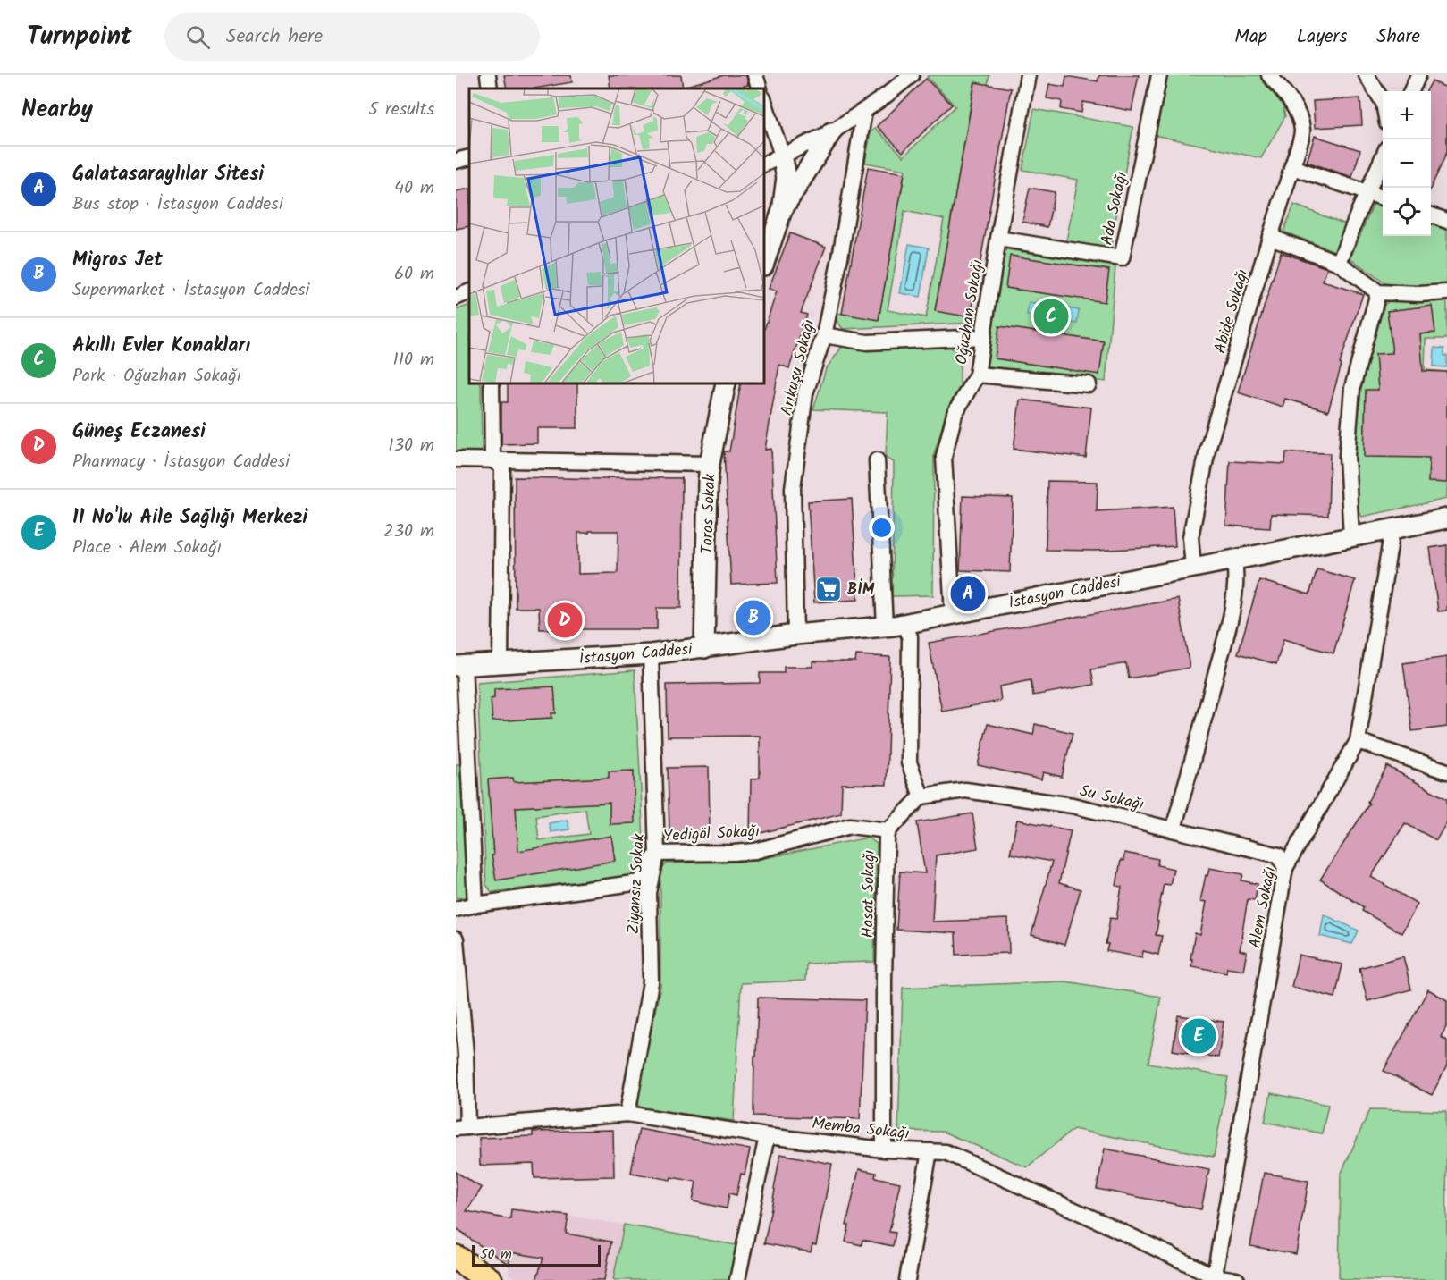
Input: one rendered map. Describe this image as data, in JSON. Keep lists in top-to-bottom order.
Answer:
{
  "streets": {
    "street": [
      "Ada Sokağı",
      "Abide Sokağı",
      "Oğuzhan Sokağı",
      "Arıkuşu Sokağı",
      "Toros Sokak",
      "İstasyon Caddesi",
      "Su Sokağı",
      "Yedigöl Sokağı",
      "Ziyansız Sokak",
      "Hasat Sokağı",
      "Alem Sokağı",
      "Memba Sokağı"
    ]
  },
  "crossings": [
    ["Ada Sokağı", "Oğuzhan Sokağı"],
    ["Abide Sokağı", "İstasyon Caddesi"],
    ["Oğuzhan Sokağı", "İstasyon Caddesi"],
    ["Arıkuşu Sokağı", "İstasyon Caddesi"],
    ["Toros Sokak", "İstasyon Caddesi"],
    ["İstasyon Caddesi", "Ziyansız Sokak"],
    ["İstasyon Caddesi", "Alem Sokağı"],
    ["Su Sokağı", "Hasat Sokağı"],
    ["Su Sokağı", "Alem Sokağı"],
    ["Yedigöl Sokağı", "Ziyansız Sokak"],
    ["Yedigöl Sokağı", "Hasat Sokağı"],
    ["Ziyansız Sokak", "Memba Sokağı"],
    ["Hasat Sokağı", "Memba Sokağı"],
    ["Alem Sokağı", "Memba Sokağı"]
  ],
  "places": {
    "supermarket": ["BİM"]
  },
  "scale_bar": "50 m",
  "page": {
    "header": "Turnpoint",
    "search": "Search here",
    "nav": ["Map", "Layers", "Share"],
    "heading": ["Nearby", "5 results"],
    "map_buttons": ["+", "−"],
    "list": [
      {
        "mark": "A",
        "name": "Galatasaraylılar Sitesi",
        "note": "Bus stop · İstasyon Caddesi",
        "value": "40 m"
      },
      {
        "mark": "B",
        "name": "Migros Jet",
        "note": "Supermarket · İstasyon Caddesi",
        "value": "60 m"
      },
      {
        "mark": "C",
        "name": "Akıllı Evler Konakları",
        "note": "Park · Oğuzhan Sokağı",
        "value": "110 m"
      },
      {
        "mark": "D",
        "name": "Güneş Eczanesi",
        "note": "Pharmacy · İstasyon Caddesi",
        "value": "130 m"
      },
      {
        "mark": "E",
        "name": "11 No'lu Aile Sağlığı Merkezi",
        "note": "Place · Alem Sokağı",
        "value": "230 m"
      }
    ],
    "pins": [
      "C",
      "A",
      "B",
      "D",
      "E"
    ],
    "scale": "50 m"
  }
}
